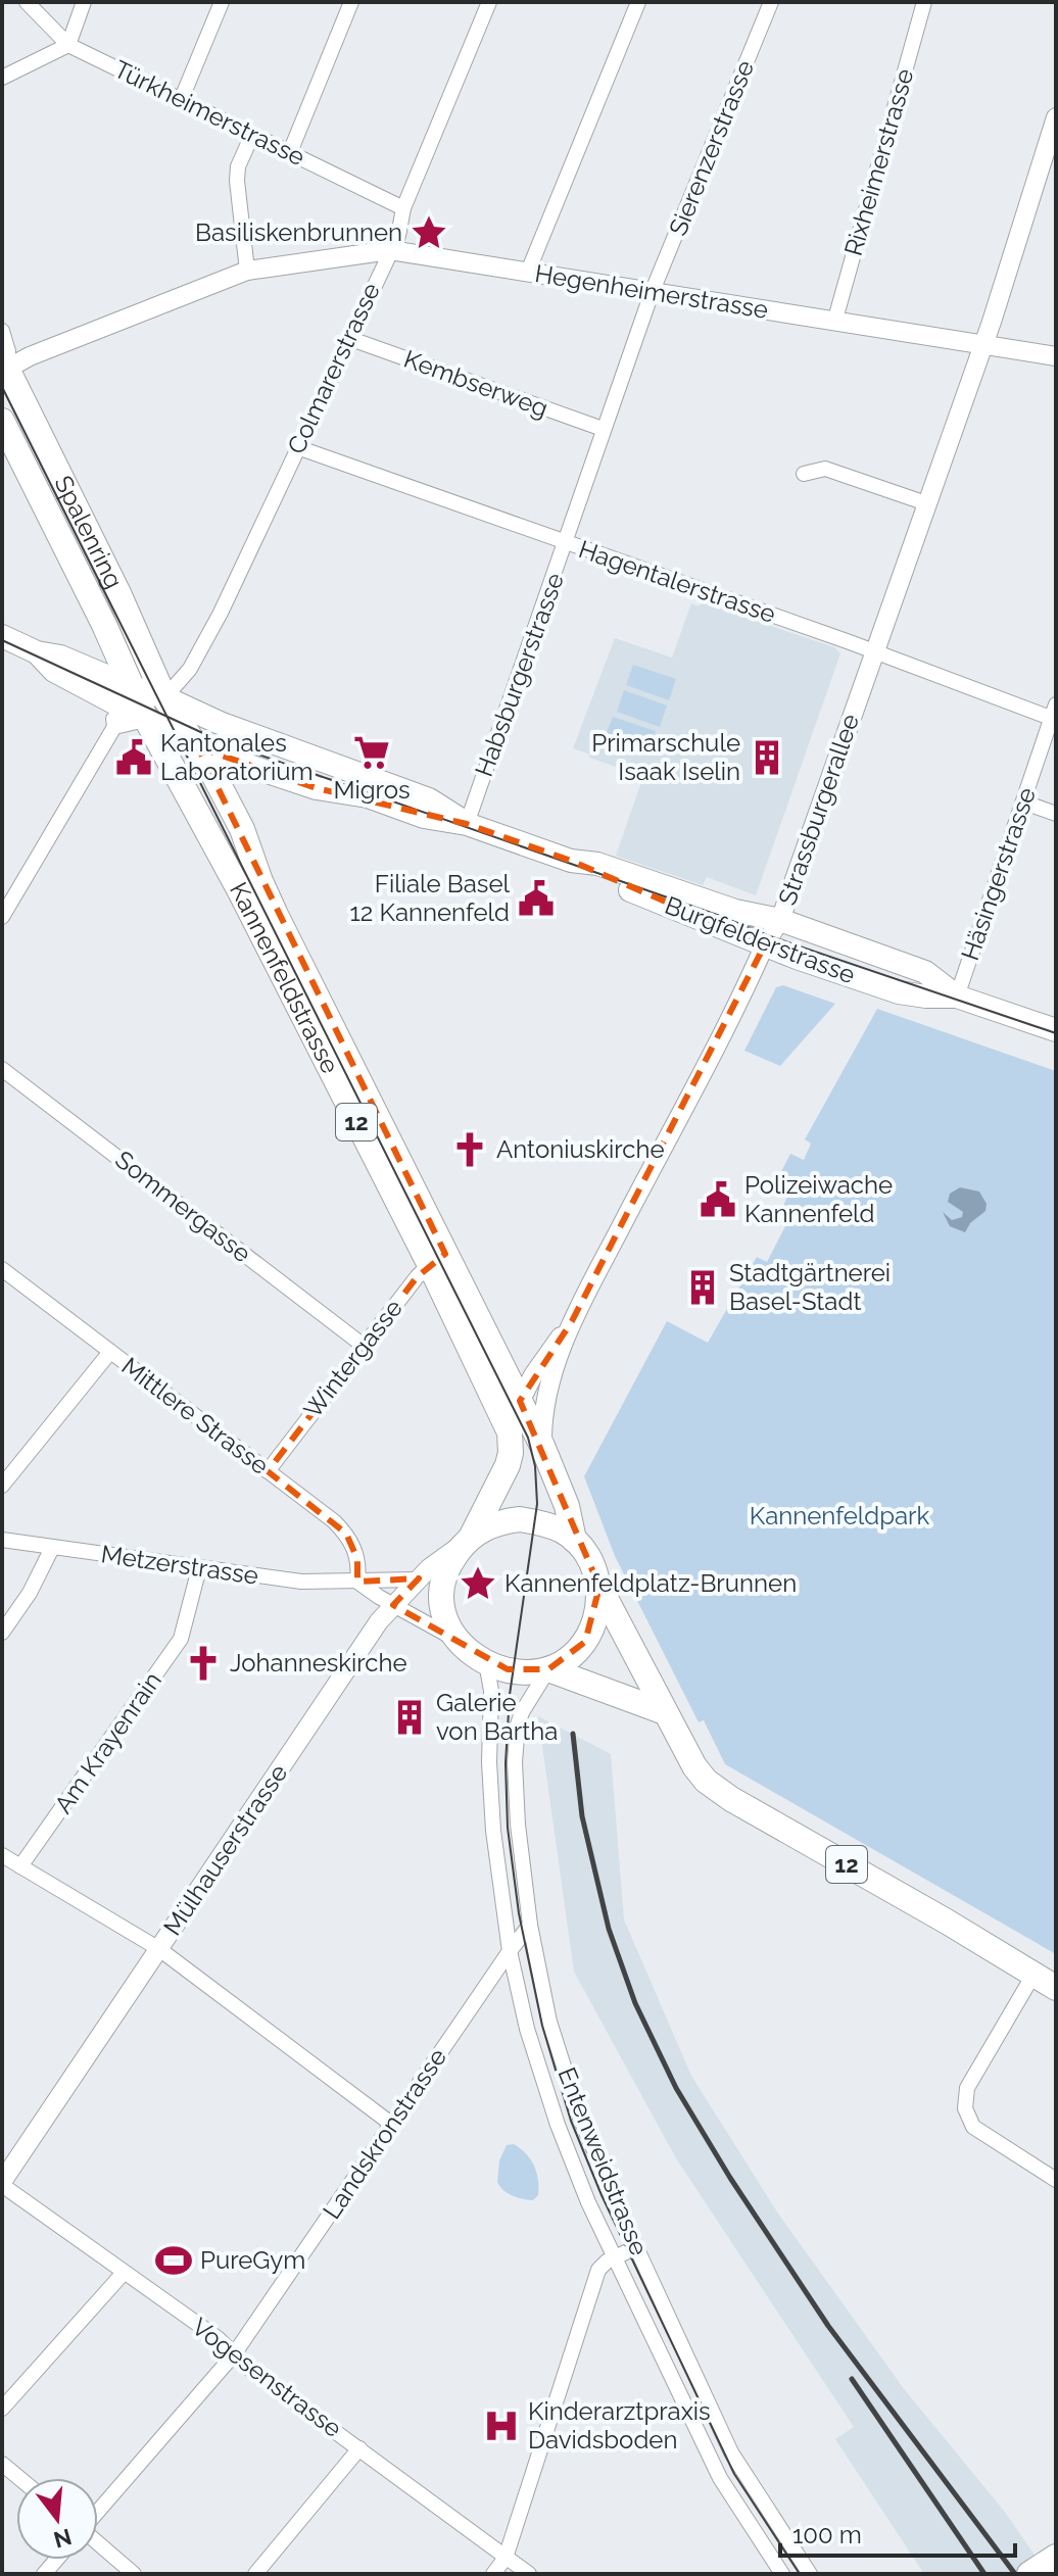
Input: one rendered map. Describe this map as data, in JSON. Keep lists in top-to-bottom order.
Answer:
{
  "streets": {
    "main road": [
      "Spalenring",
      "Burgfelderstrasse",
      "Kannenfeldstrasse",
      "12"
    ],
    "street": [
      "Türkheimerstrasse",
      "Sierenzerstrasse",
      "Rixheimerstrasse",
      "Hegenheimerstrasse",
      "Colmarerstrasse",
      "Kembserweg",
      "Hagentalerstrasse",
      "Habsburgerstrasse",
      "Strassburgerallee",
      "Häsingerstrasse",
      "Sommergasse",
      "Wintergasse",
      "Mittlere Strasse",
      "Metzerstrasse",
      "Am Krayenrain",
      "Mülhauserstrasse",
      "Landskronstrasse",
      "Entenweidstrasse",
      "Vogesenstrasse"
    ]
  },
  "crossings": [
    ["Türkheimerstrasse", "Colmarerstrasse"],
    ["Sierenzerstrasse", "Hegenheimerstrasse"],
    ["Sierenzerstrasse", "Habsburgerstrasse"],
    ["Rixheimerstrasse", "Hegenheimerstrasse"],
    ["Hegenheimerstrasse", "Colmarerstrasse"],
    ["Hegenheimerstrasse", "Spalenring"],
    ["Hegenheimerstrasse", "Habsburgerstrasse"],
    ["Hegenheimerstrasse", "Strassburgerallee"],
    ["Colmarerstrasse", "Kembserweg"],
    ["Colmarerstrasse", "Spalenring"],
    ["Colmarerstrasse", "Hagentalerstrasse"],
    ["Colmarerstrasse", "Burgfelderstrasse"],
    ["Colmarerstrasse", "Kannenfeldstrasse"],
    ["Kembserweg", "Habsburgerstrasse"],
    ["Spalenring", "Burgfelderstrasse"],
    ["Spalenring", "Kannenfeldstrasse"],
    ["Hagentalerstrasse", "Habsburgerstrasse"],
    ["Hagentalerstrasse", "Strassburgerallee"],
    ["Hagentalerstrasse", "Häsingerstrasse"],
    ["Habsburgerstrasse", "Burgfelderstrasse"],
    ["Strassburgerallee", "Burgfelderstrasse"],
    ["Strassburgerallee", "Kannenfeldstrasse"],
    ["Häsingerstrasse", "Burgfelderstrasse"],
    ["Burgfelderstrasse", "Kannenfeldstrasse"],
    ["Kannenfeldstrasse", "12"],
    ["Kannenfeldstrasse", "Wintergasse"],
    ["Kannenfeldstrasse", "Mülhauserstrasse"],
    ["Kannenfeldstrasse", "Entenweidstrasse"],
    ["12", "Mülhauserstrasse"],
    ["12", "Entenweidstrasse"],
    ["Sommergasse", "Wintergasse"],
    ["Wintergasse", "Mittlere Strasse"],
    ["Mittlere Strasse", "Metzerstrasse"],
    ["Metzerstrasse", "Am Krayenrain"],
    ["Metzerstrasse", "Mülhauserstrasse"],
    ["Mülhauserstrasse", "Entenweidstrasse"],
    ["Mülhauserstrasse", "Vogesenstrasse"],
    ["Landskronstrasse", "Entenweidstrasse"],
    ["Landskronstrasse", "Vogesenstrasse"]
  ],
  "parks": ["Kannenfeldpark"],
  "places": {
    "place": ["Basiliskenbrunnen", "Kannenfeldplatz-Brunnen"],
    "supermarket": ["Migros"],
    "public building": ["Kantonales Laboratorium", "Filiale Basel 12 Kannenfeld", "Polizeiwache Kannenfeld"],
    "building": ["Primarschule Isaak Iselin", "Stadtgärtnerei Basel-Stadt", "Galerie von Bartha"],
    "church": ["Antoniuskirche", "Johanneskirche"],
    "sports": ["PureGym"],
    "hospital": ["Kinderarztpraxis Davidsboden"]
  },
  "scale_bar": "100 m",
  "north": "bottom"
}
